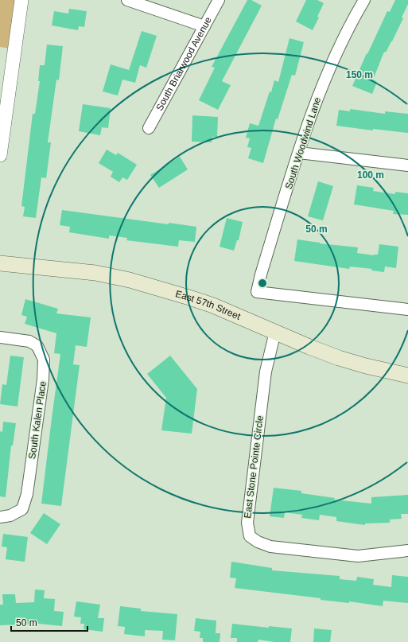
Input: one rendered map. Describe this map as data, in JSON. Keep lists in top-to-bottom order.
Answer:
{
  "streets": {
    "main road": ["East 57th Street"],
    "street": [
      "South Briarwood Avenue",
      "South Woodwind Lane",
      "South Kalen Place",
      "East Stone Pointe Circle"
    ]
  },
  "crossings": [
    ["East 57th Street", "East Stone Pointe Circle"]
  ],
  "scale_bar": "50 m",
  "rings": ["150 m", "100 m", "50 m"]
}
